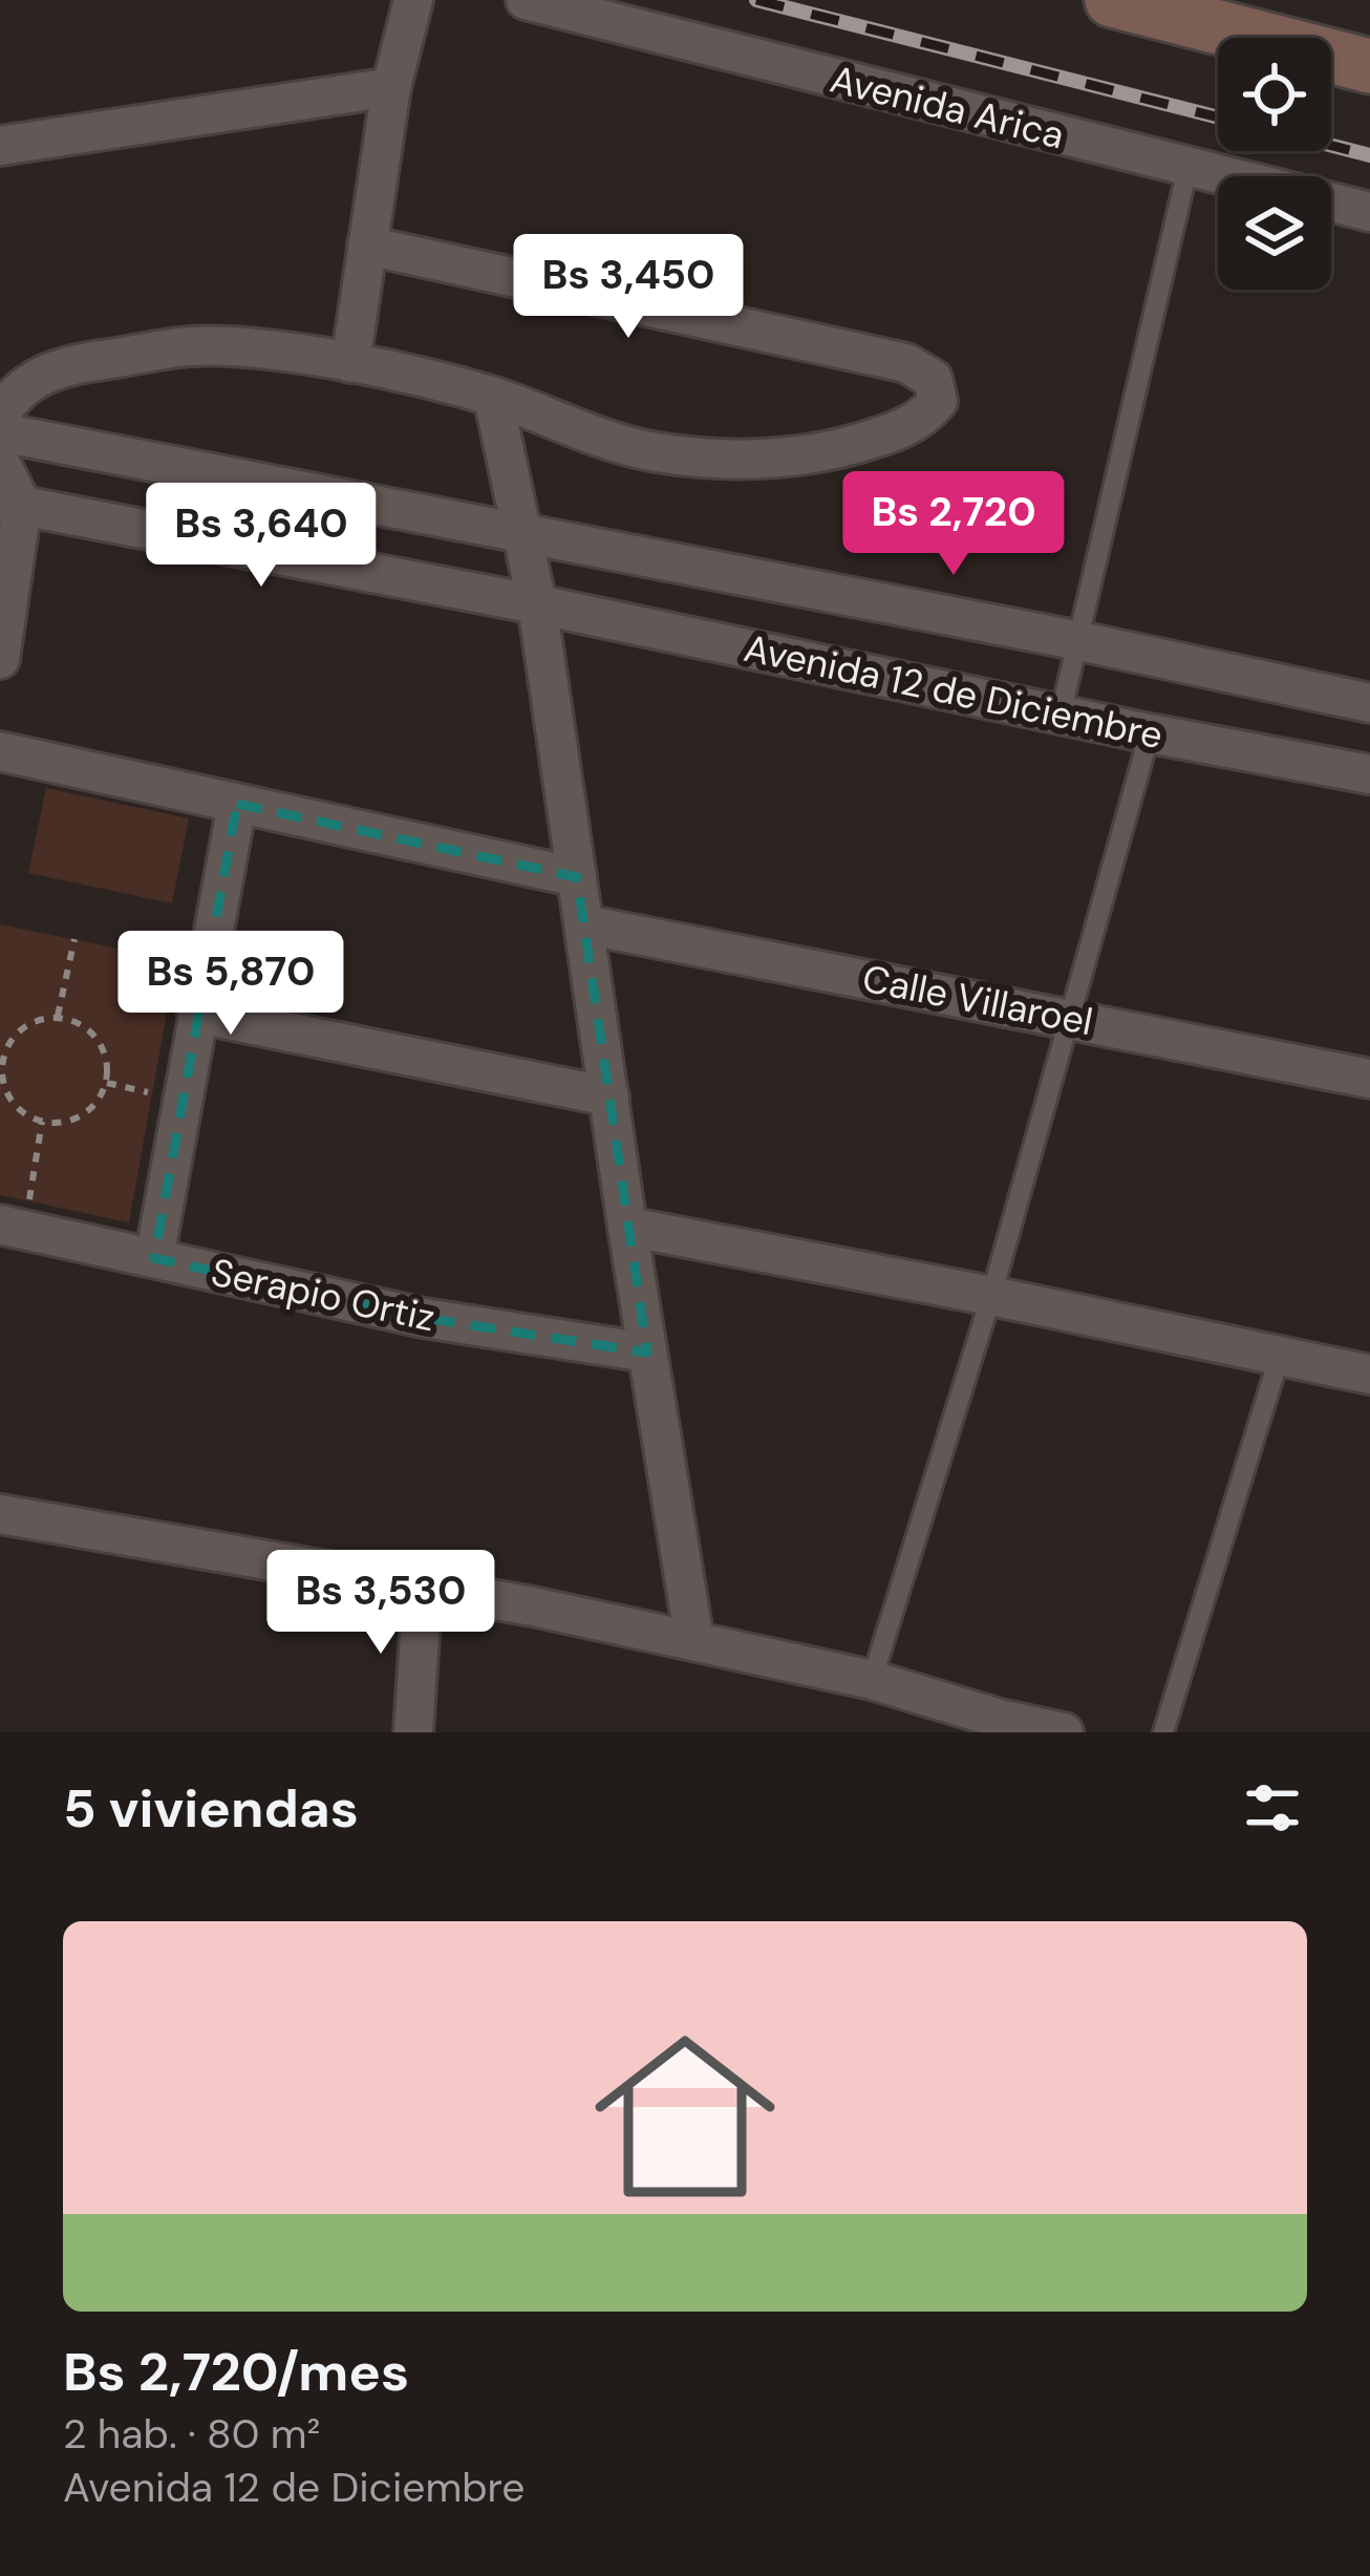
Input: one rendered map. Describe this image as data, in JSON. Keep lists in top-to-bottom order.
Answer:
{
  "streets": {
    "street": [
      "Avenida Arica",
      "Avenida 12 de Diciembre",
      "Calle Villaroel",
      "Serapio Ortiz"
    ]
  },
  "page": {
    "price": [
      "Bs 3,450",
      "Bs 2,720",
      "Bs 3,640",
      "Bs 5,870",
      "Bs 3,530"
    ],
    "heading": "5 viviendas",
    "list": [
      {
        "name": "Bs 2,720/mes",
        "note": "2 hab. · 80 m² · Avenida 12 de Diciembre"
      }
    ]
  }
}
